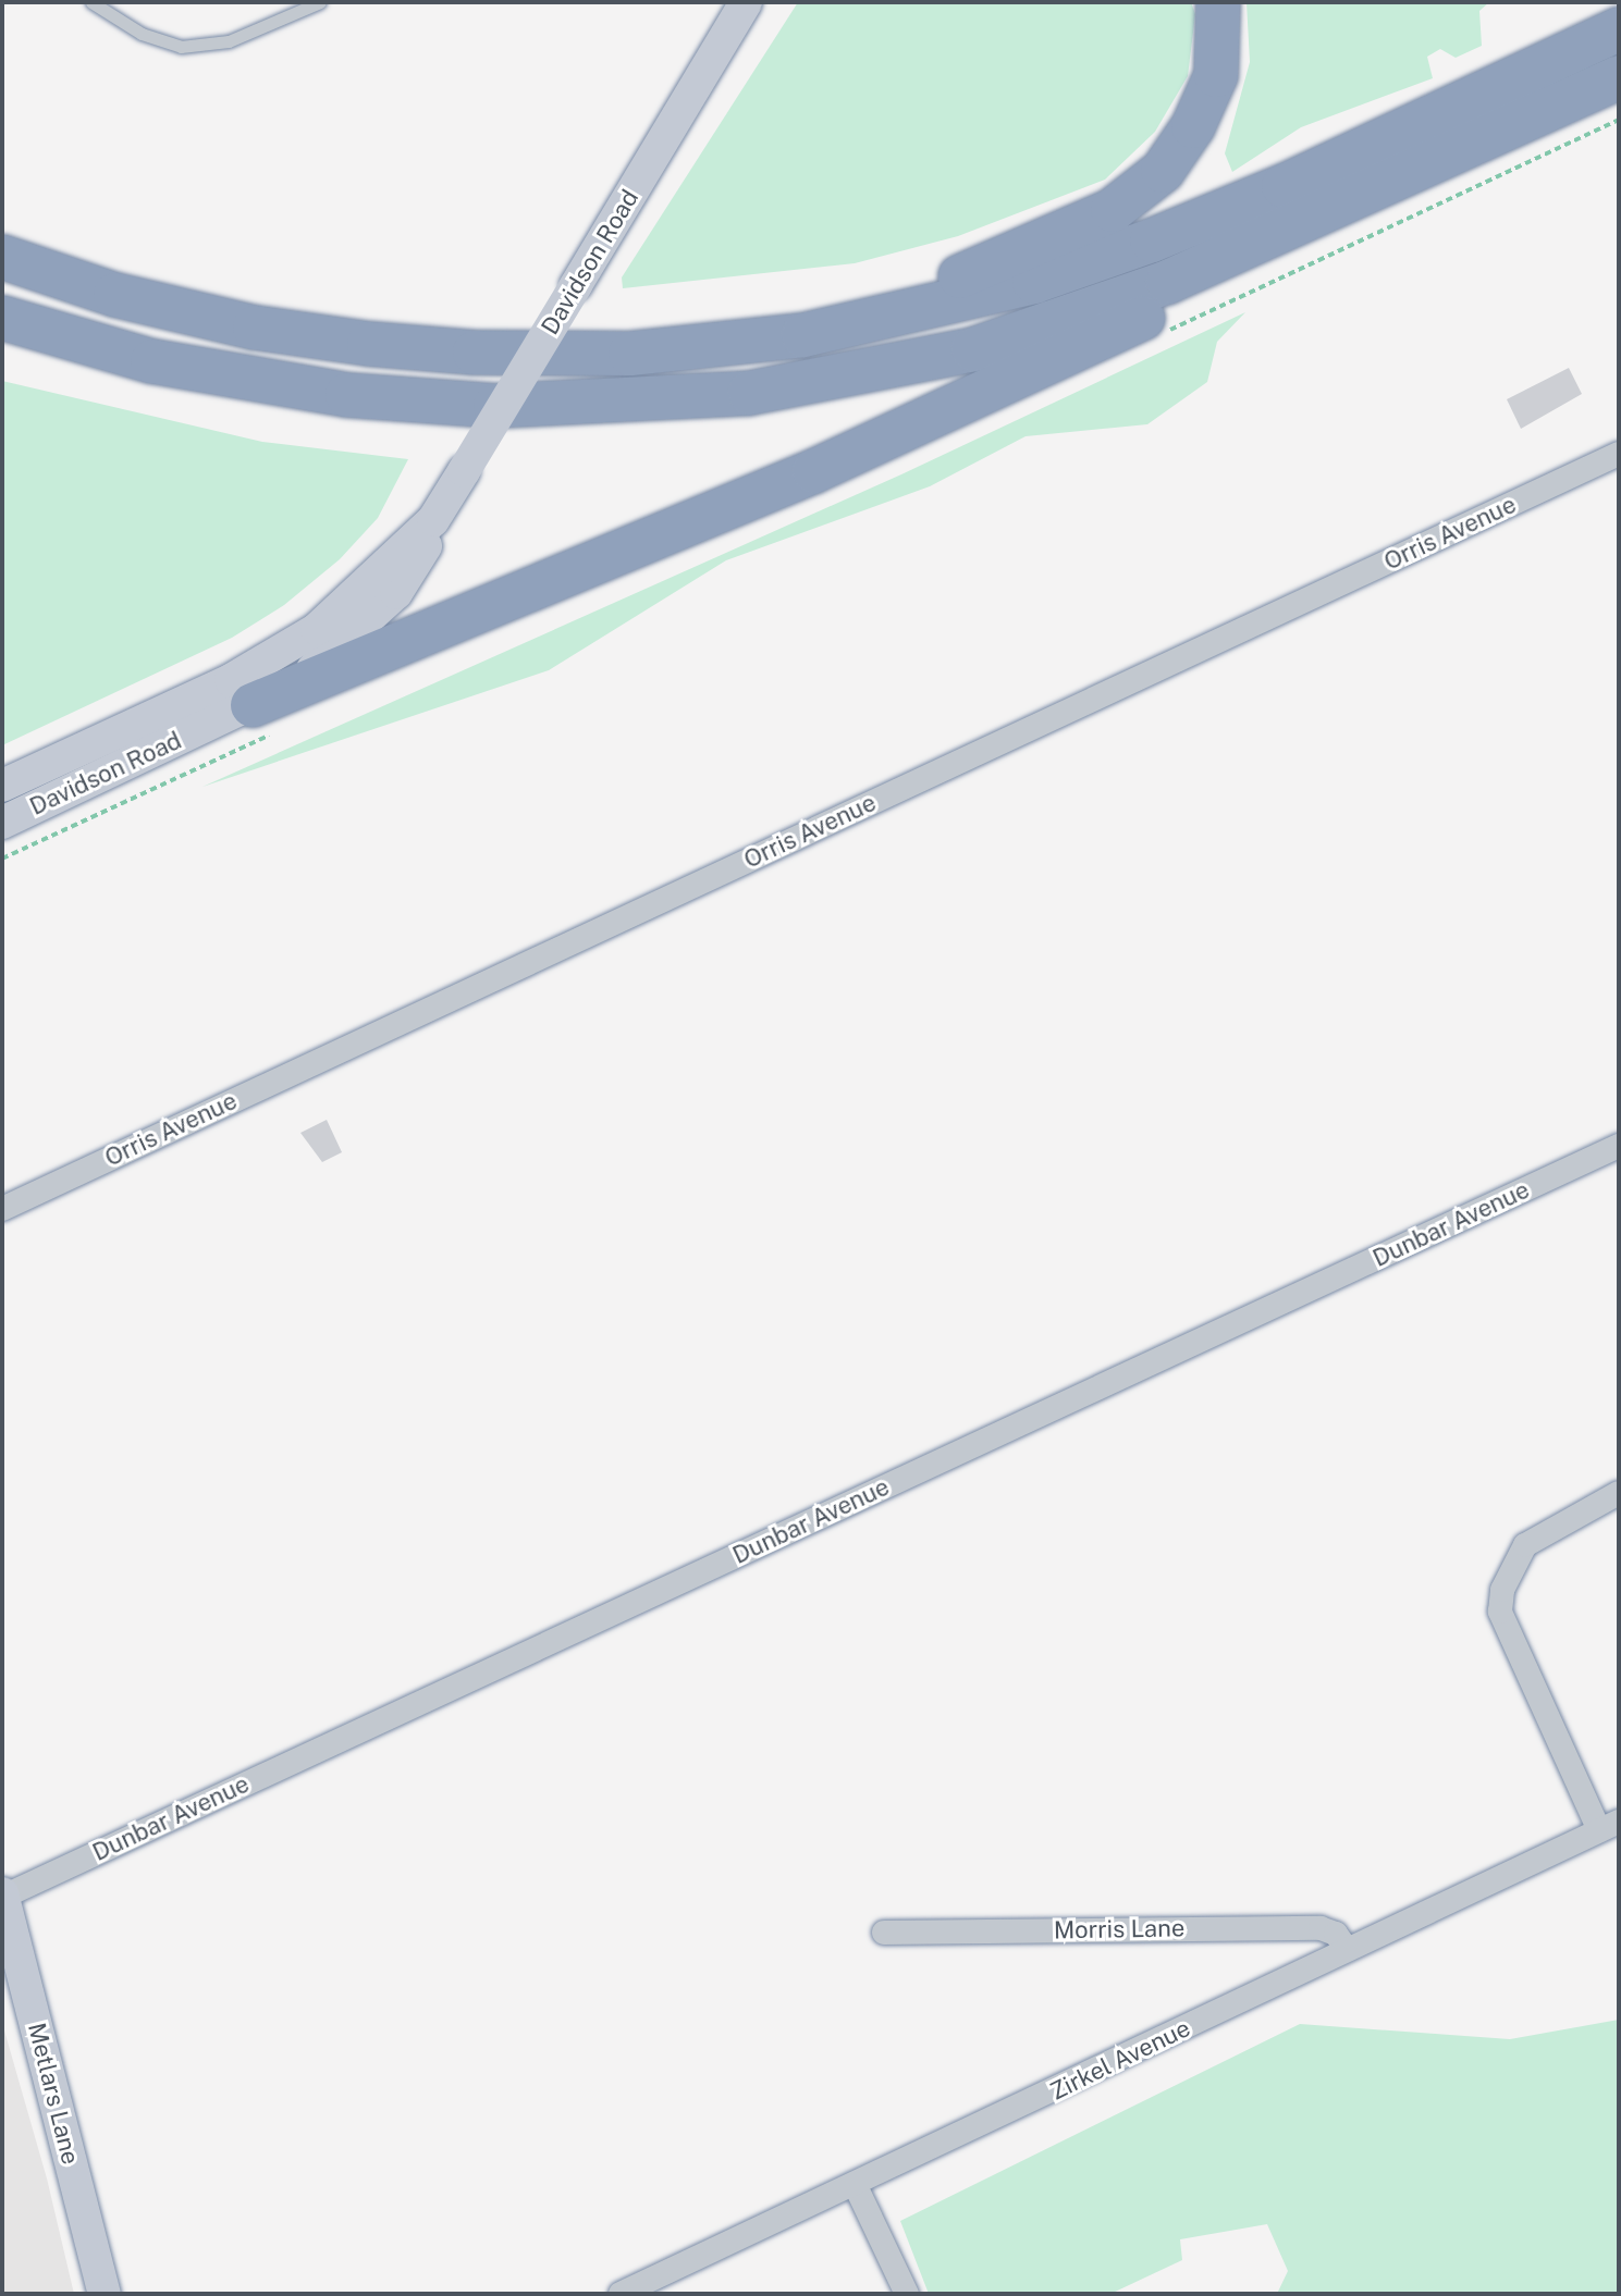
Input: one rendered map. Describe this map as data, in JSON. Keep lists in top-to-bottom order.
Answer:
{
  "streets": {
    "main road": ["Davidson Road", "Metlars Lane"],
    "street": [
      "Orris Avenue",
      "Dunbar Avenue",
      "Morris Lane",
      "Zirkel Avenue"
    ]
  },
  "crossings": [
    ["Dunbar Avenue", "Metlars Lane"],
    ["Morris Lane", "Zirkel Avenue"]
  ]
}
